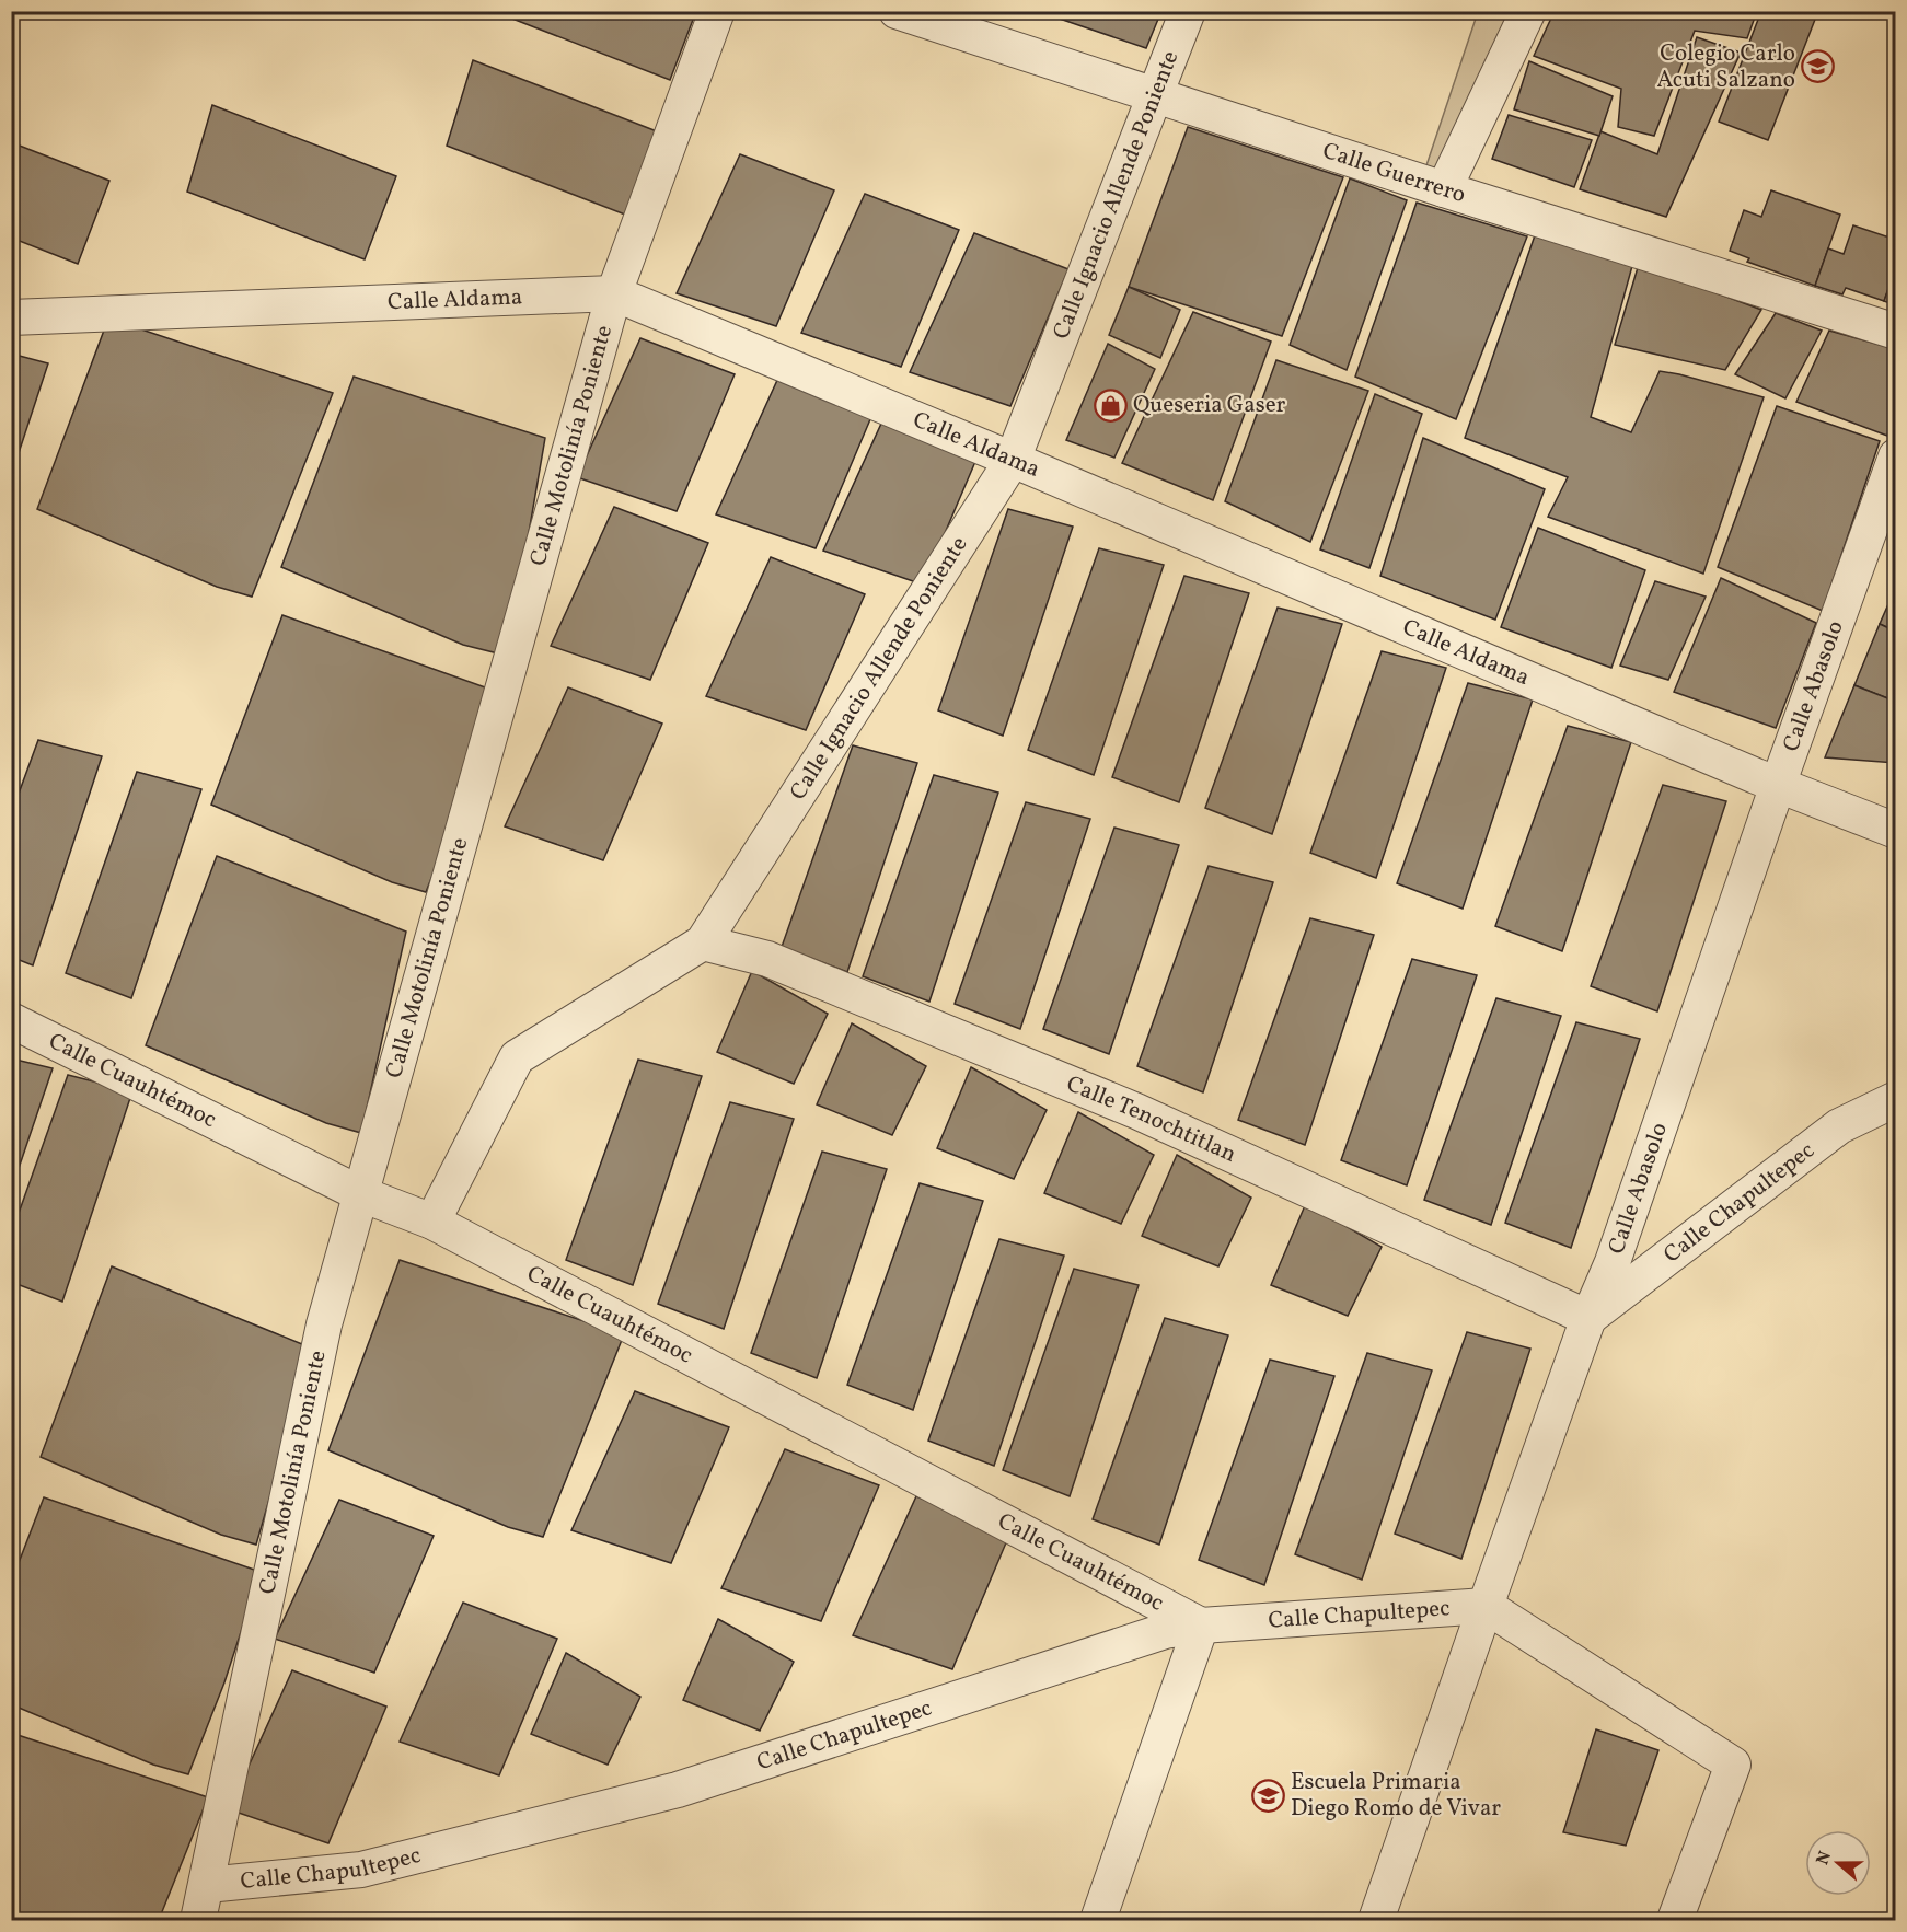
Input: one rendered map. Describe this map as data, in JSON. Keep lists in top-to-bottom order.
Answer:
{
  "streets": {
    "street": [
      "Calle Guerrero",
      "Calle Ignacio Allende Poniente",
      "Calle Aldama",
      "Calle Motolinía Poniente",
      "Calle Abasolo",
      "Calle Cuauhtémoc",
      "Calle Tenochtitlan",
      "Calle Chapultepec"
    ]
  },
  "crossings": [
    ["Calle Guerrero", "Calle Ignacio Allende Poniente"],
    ["Calle Ignacio Allende Poniente", "Calle Aldama"],
    ["Calle Ignacio Allende Poniente", "Calle Cuauhtémoc"],
    ["Calle Ignacio Allende Poniente", "Calle Tenochtitlan"],
    ["Calle Aldama", "Calle Motolinía Poniente"],
    ["Calle Aldama", "Calle Abasolo"],
    ["Calle Motolinía Poniente", "Calle Cuauhtémoc"],
    ["Calle Motolinía Poniente", "Calle Chapultepec"],
    ["Calle Abasolo", "Calle Tenochtitlan"],
    ["Calle Abasolo", "Calle Chapultepec"],
    ["Calle Cuauhtémoc", "Calle Chapultepec"],
    ["Calle Tenochtitlan", "Calle Chapultepec"]
  ],
  "places": {
    "school or university": ["Colegio Carlo Acuti Salzano", "Escuela Primaria Diego Romo de Vivar"],
    "shop": ["Queseria Gaser"]
  },
  "north": "left"
}
